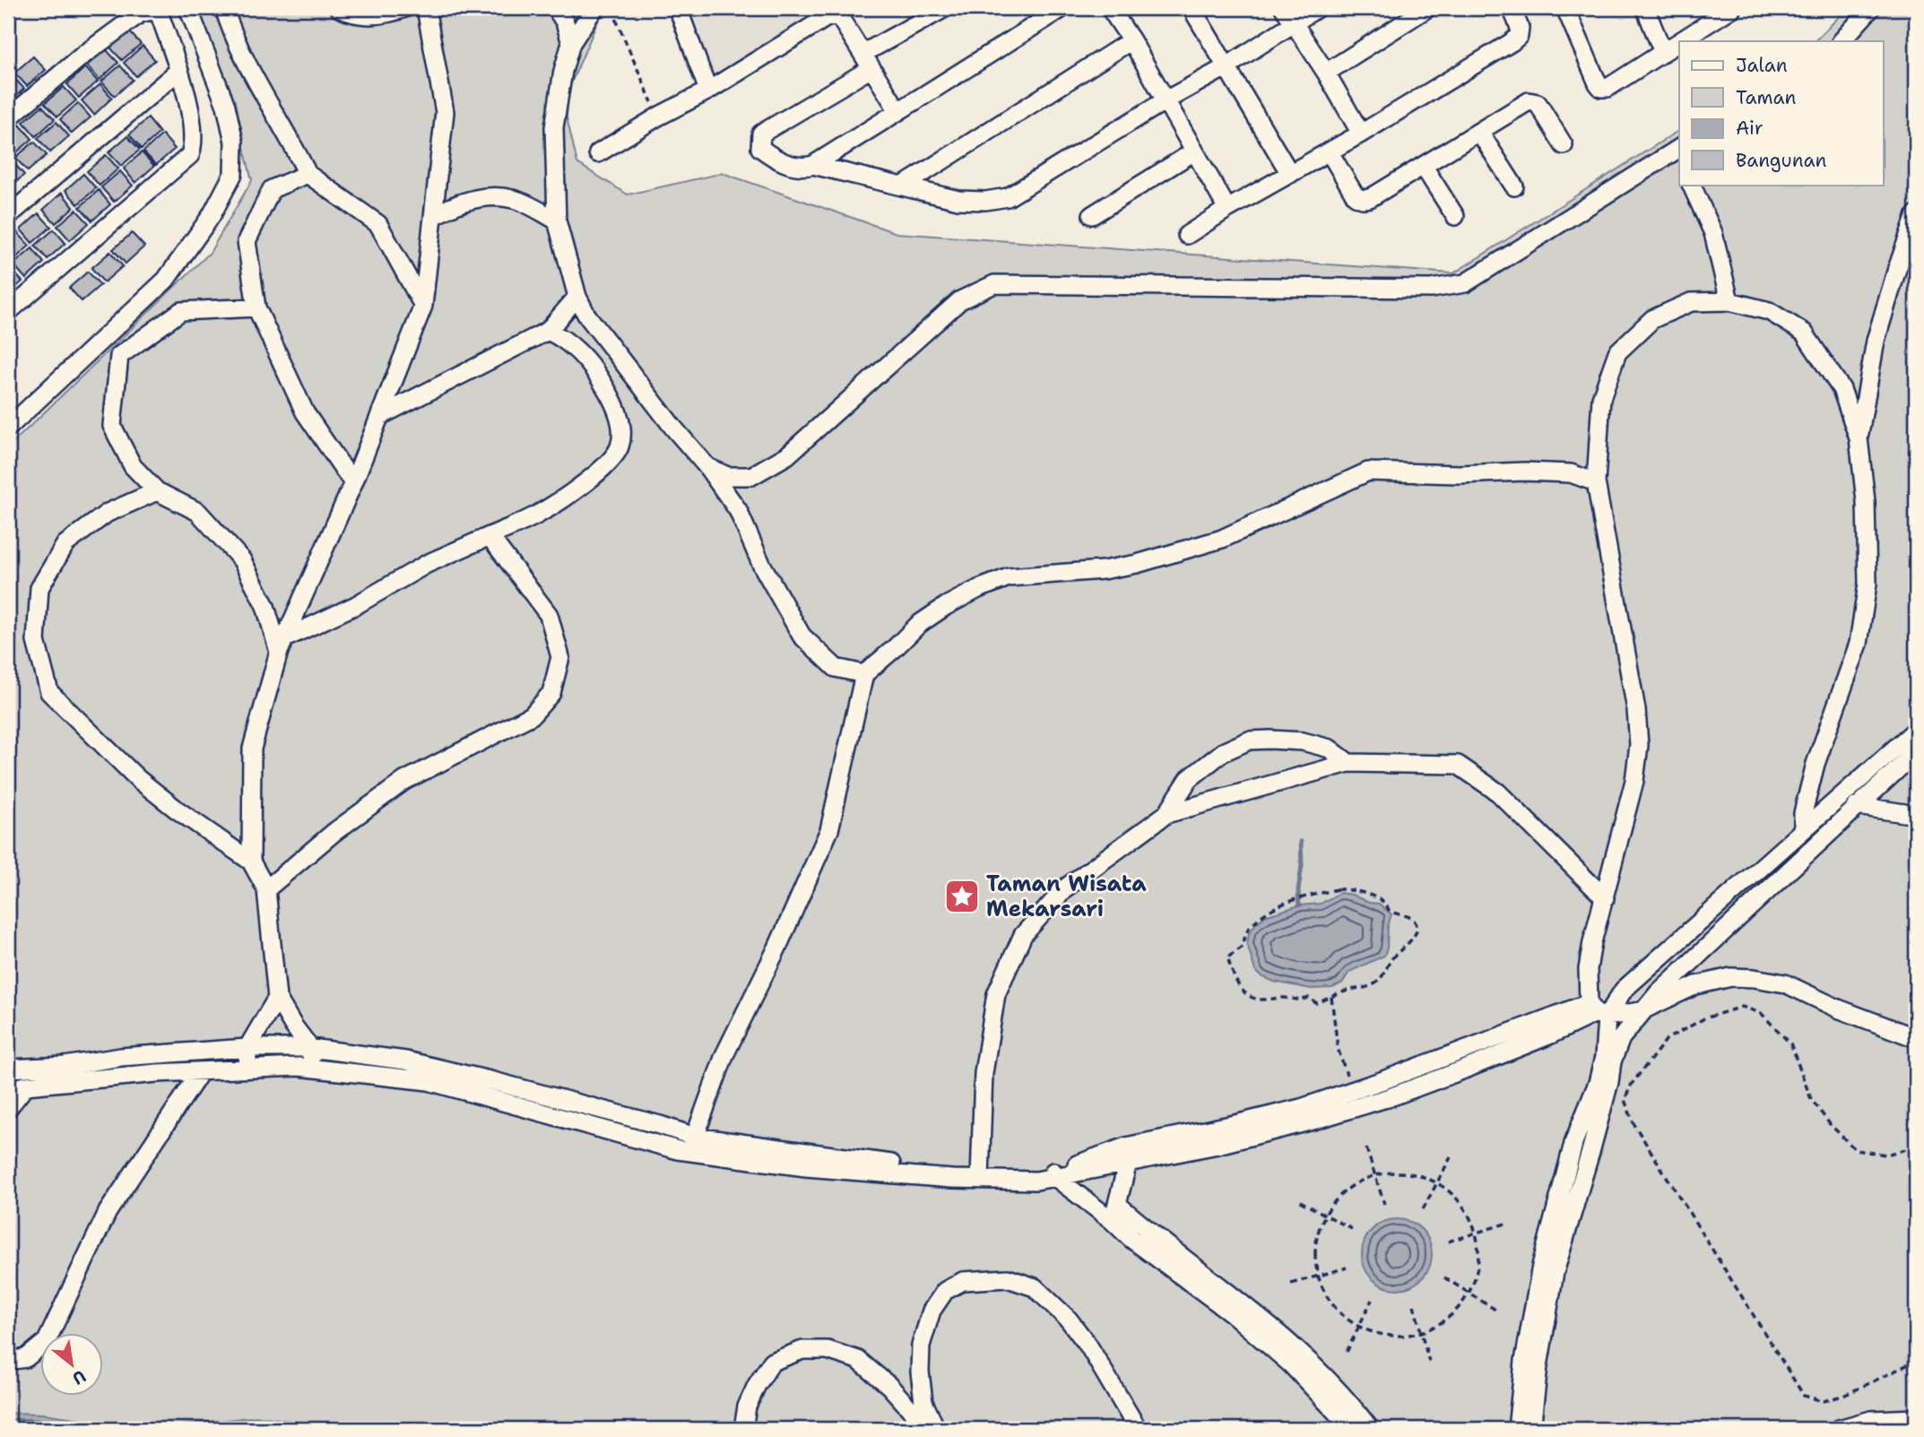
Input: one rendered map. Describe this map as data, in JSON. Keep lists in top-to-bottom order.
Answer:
{
  "places": {
    "place": ["Taman Wisata Mekarsari"]
  },
  "legend": [
    "Jalan",
    "Taman",
    "Air",
    "Bangunan"
  ],
  "north": "bottom right"
}
